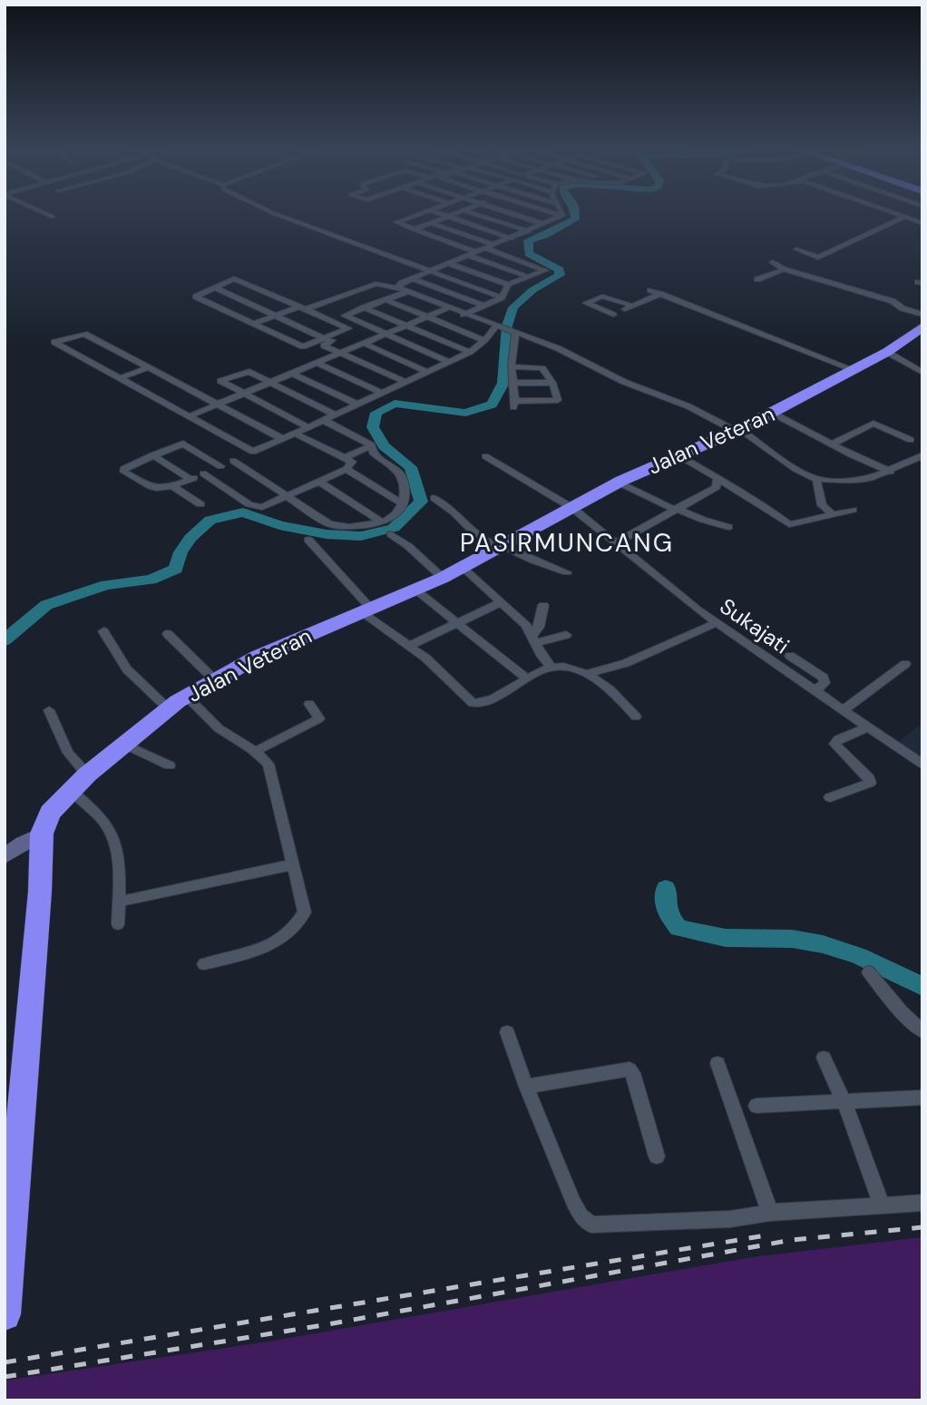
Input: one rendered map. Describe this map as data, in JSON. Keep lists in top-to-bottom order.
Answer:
{
  "streets": {
    "highway": ["Jalan Veteran"],
    "street": ["Sukajati"]
  },
  "crossings": [
    ["Jalan Veteran", "Sukajati"]
  ],
  "districts": ["PASIRMUNCANG"]
}
